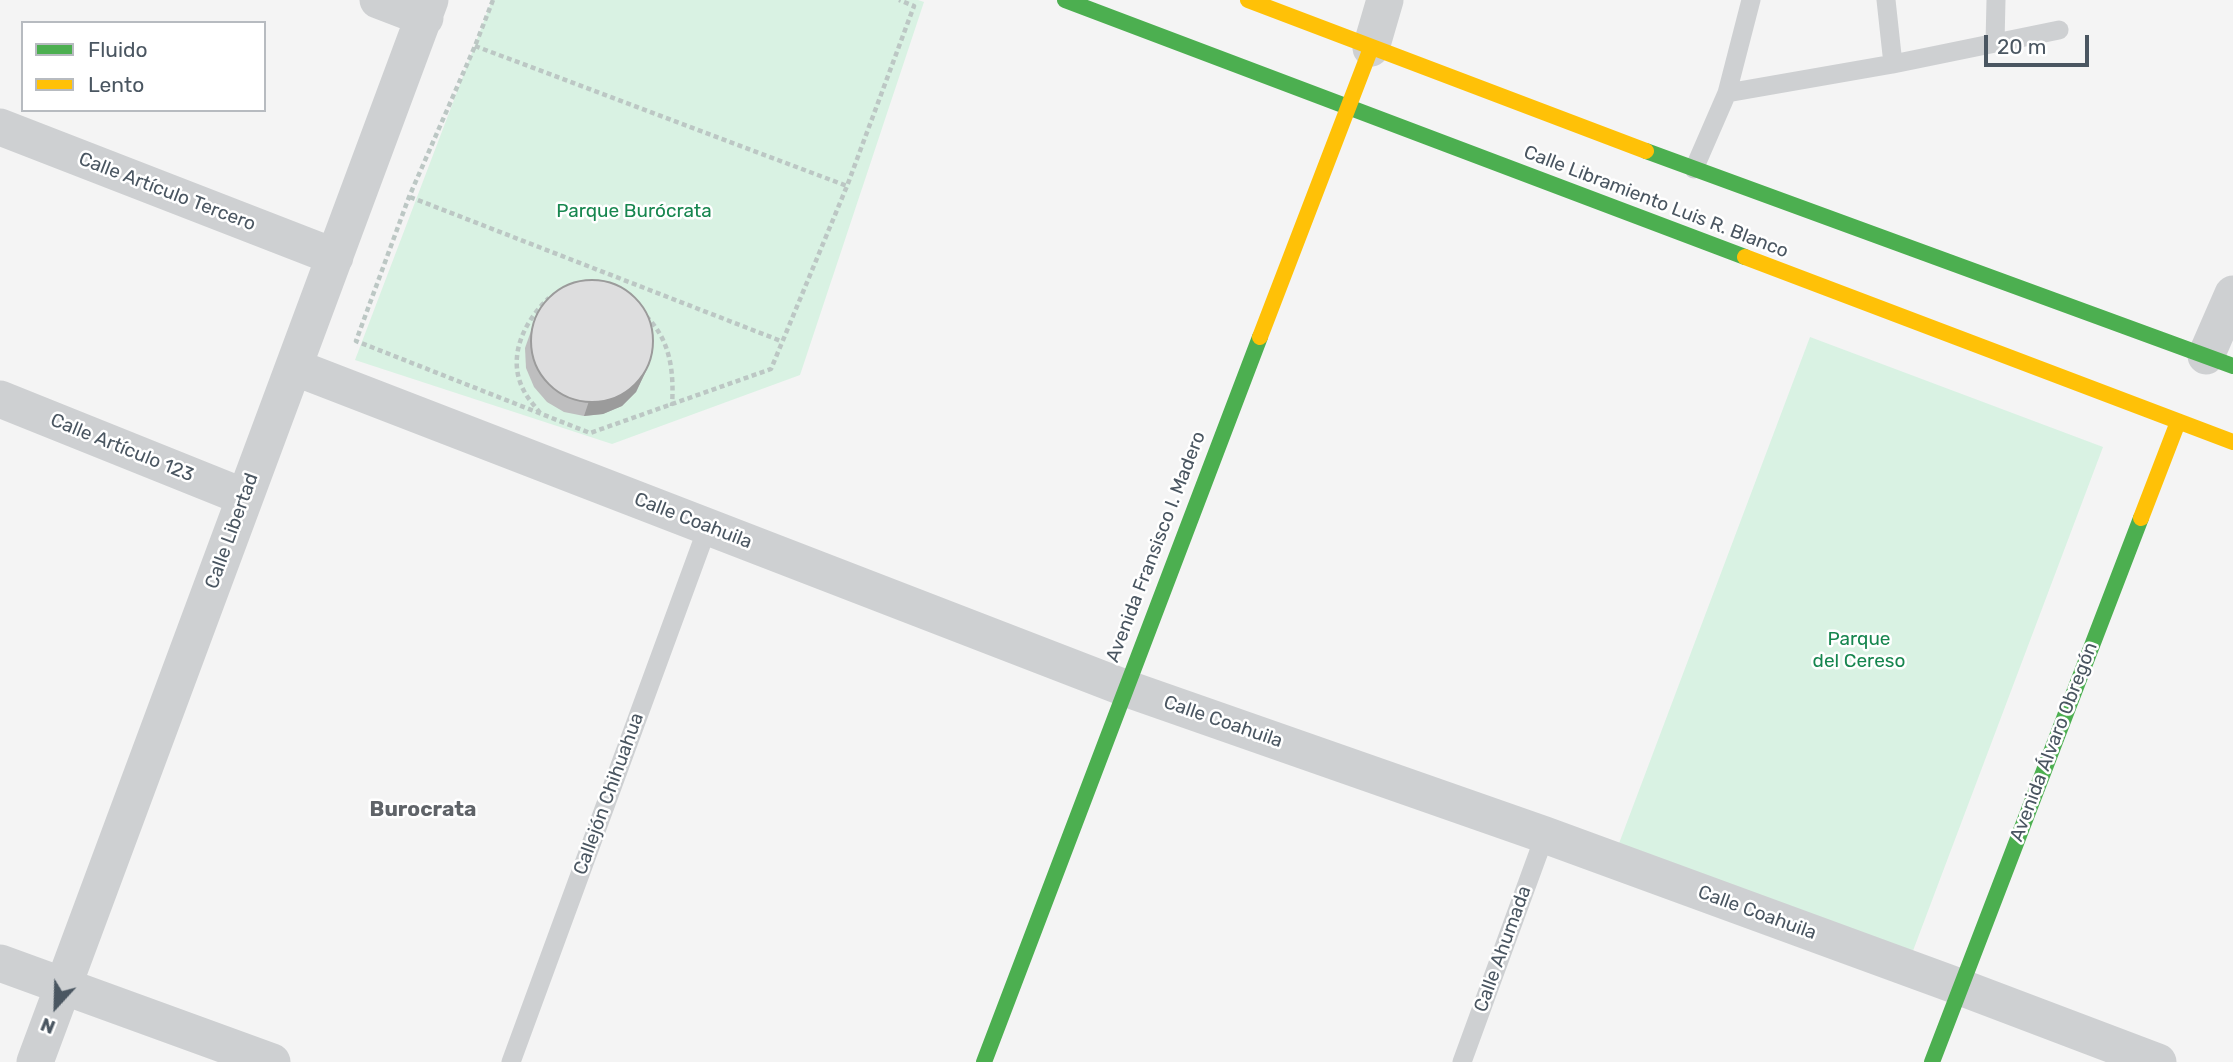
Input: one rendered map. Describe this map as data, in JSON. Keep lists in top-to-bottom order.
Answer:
{
  "streets": {
    "main road": ["Calle Libramiento Luis R. Blanco", "Avenida Fransisco I. Madero", "Avenida Álvaro Obregón"],
    "street": [
      "Calle Artículo Tercero",
      "Calle Artículo 123",
      "Calle Coahuila",
      "Calle Libertad"
    ],
    "lane": ["Callejón Chihuahua", "Calle Ahumada"]
  },
  "crossings": [
    ["Calle Artículo Tercero", "Calle Libertad"],
    ["Calle Libramiento Luis R. Blanco", "Avenida Fransisco I. Madero"],
    ["Calle Libramiento Luis R. Blanco", "Avenida Álvaro Obregón"],
    ["Calle Artículo 123", "Calle Libertad"],
    ["Calle Coahuila", "Calle Libertad"],
    ["Calle Coahuila", "Avenida Fransisco I. Madero"],
    ["Calle Coahuila", "Avenida Álvaro Obregón"],
    ["Calle Coahuila", "Callejón Chihuahua"],
    ["Calle Coahuila", "Calle Ahumada"]
  ],
  "districts": ["Burocrata"],
  "parks": ["Parque Burócrata", "Parque del Cereso"],
  "legend": ["Fluido", "Lento"],
  "scale_bar": "20 m",
  "north": "bottom"
}
